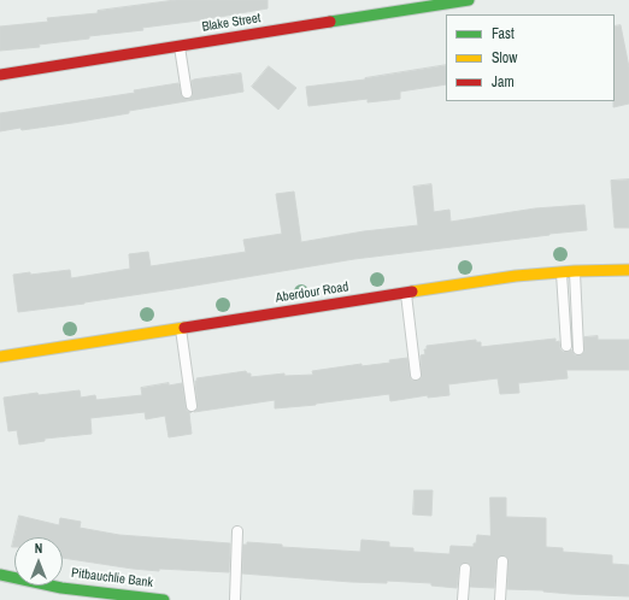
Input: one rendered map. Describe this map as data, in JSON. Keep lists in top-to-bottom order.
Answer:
{
  "streets": {
    "street": ["Blake Street", "Aberdour Road", "Pitbauchlie Bank"]
  },
  "legend": ["Fast", "Slow", "Jam"],
  "north": "top"
}
